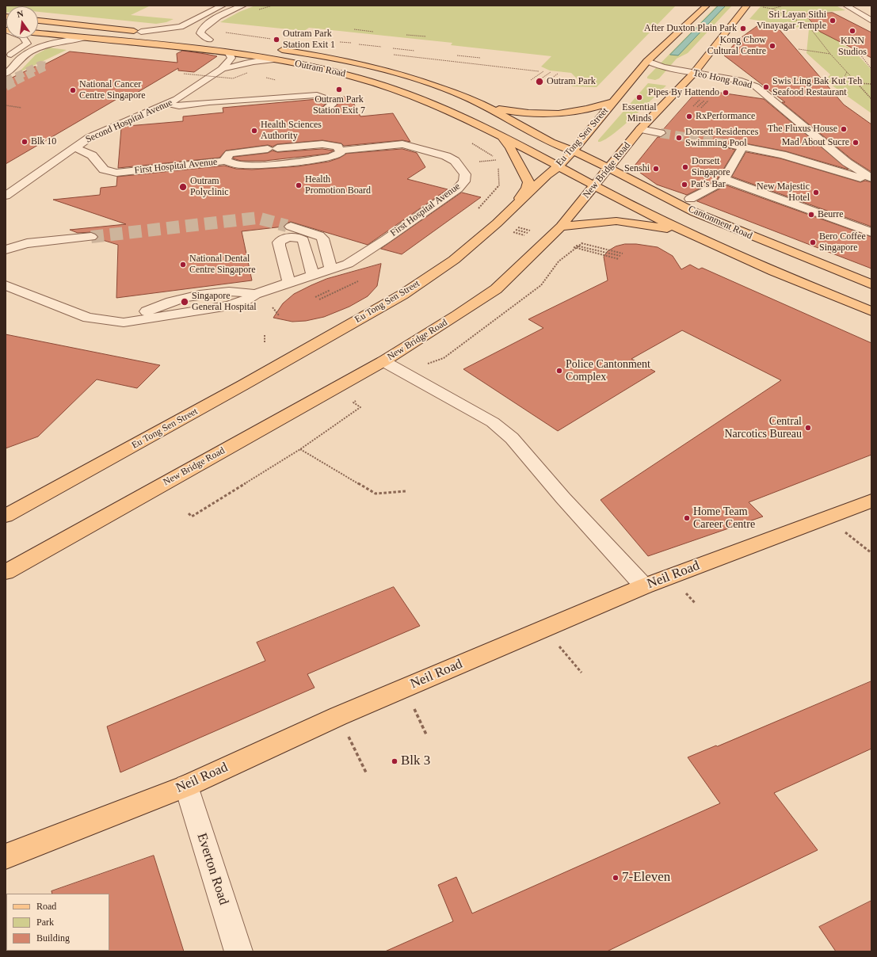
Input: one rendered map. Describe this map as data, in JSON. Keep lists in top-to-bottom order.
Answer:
{
  "streets": {
    "main road": [
      "Outram Road",
      "Eu Tong Sen Street",
      "New Bridge Road",
      "Cantonment Road",
      "Neil Road"
    ],
    "street": [
      "Teo Hong Road",
      "Second Hospital Avenue",
      "First Hospital Avenue",
      "Everton Road"
    ]
  },
  "crossings": [
    ["Outram Road", "Second Hospital Avenue"],
    ["Outram Road", "Eu Tong Sen Street"],
    ["Outram Road", "New Bridge Road"],
    ["Outram Road", "Cantonment Road"],
    ["Teo Hong Road", "Eu Tong Sen Street"],
    ["Teo Hong Road", "New Bridge Road"],
    ["Second Hospital Avenue", "First Hospital Avenue"],
    ["Eu Tong Sen Street", "Cantonment Road"],
    ["New Bridge Road", "Cantonment Road"],
    ["Neil Road", "Everton Road"]
  ],
  "places": [
    "Sri Layan Sithi Vinayagar Temple",
    "After Duxton Plain Park",
    "KINN Studios",
    "Outram Park Station Exit 1",
    "Kong Chow Cultural Centre",
    "Outram Park",
    "Swis Ling Bak Kut Teh Seafood Restaurant",
    "Outram Park Station Exit 7",
    "National Cancer Centre Singapore",
    "Pipes By Hattendo",
    "Essential Minds",
    "RxPerformance",
    "The Fluxus House",
    "Health Sciences Authority",
    "Dorsett Residences Swimming Pool",
    "Blk 10",
    "Mad About Sucre",
    "Dorsett Singapore",
    "Senshi",
    "Pat’s Bar",
    "Health Promotion Board",
    "Outram Polyclinic",
    "New Majestic Hotel",
    "Beurre",
    "Bero Coffee Singapore",
    "National Dental Centre Singapore",
    "Singapore General Hospital",
    "Police Cantonment Complex",
    "Central Narcotics Bureau",
    "Home Team Career Centre",
    "Blk 3",
    "7-Eleven"
  ],
  "legend": ["Road", "Park", "Building"],
  "north": "top"
}
